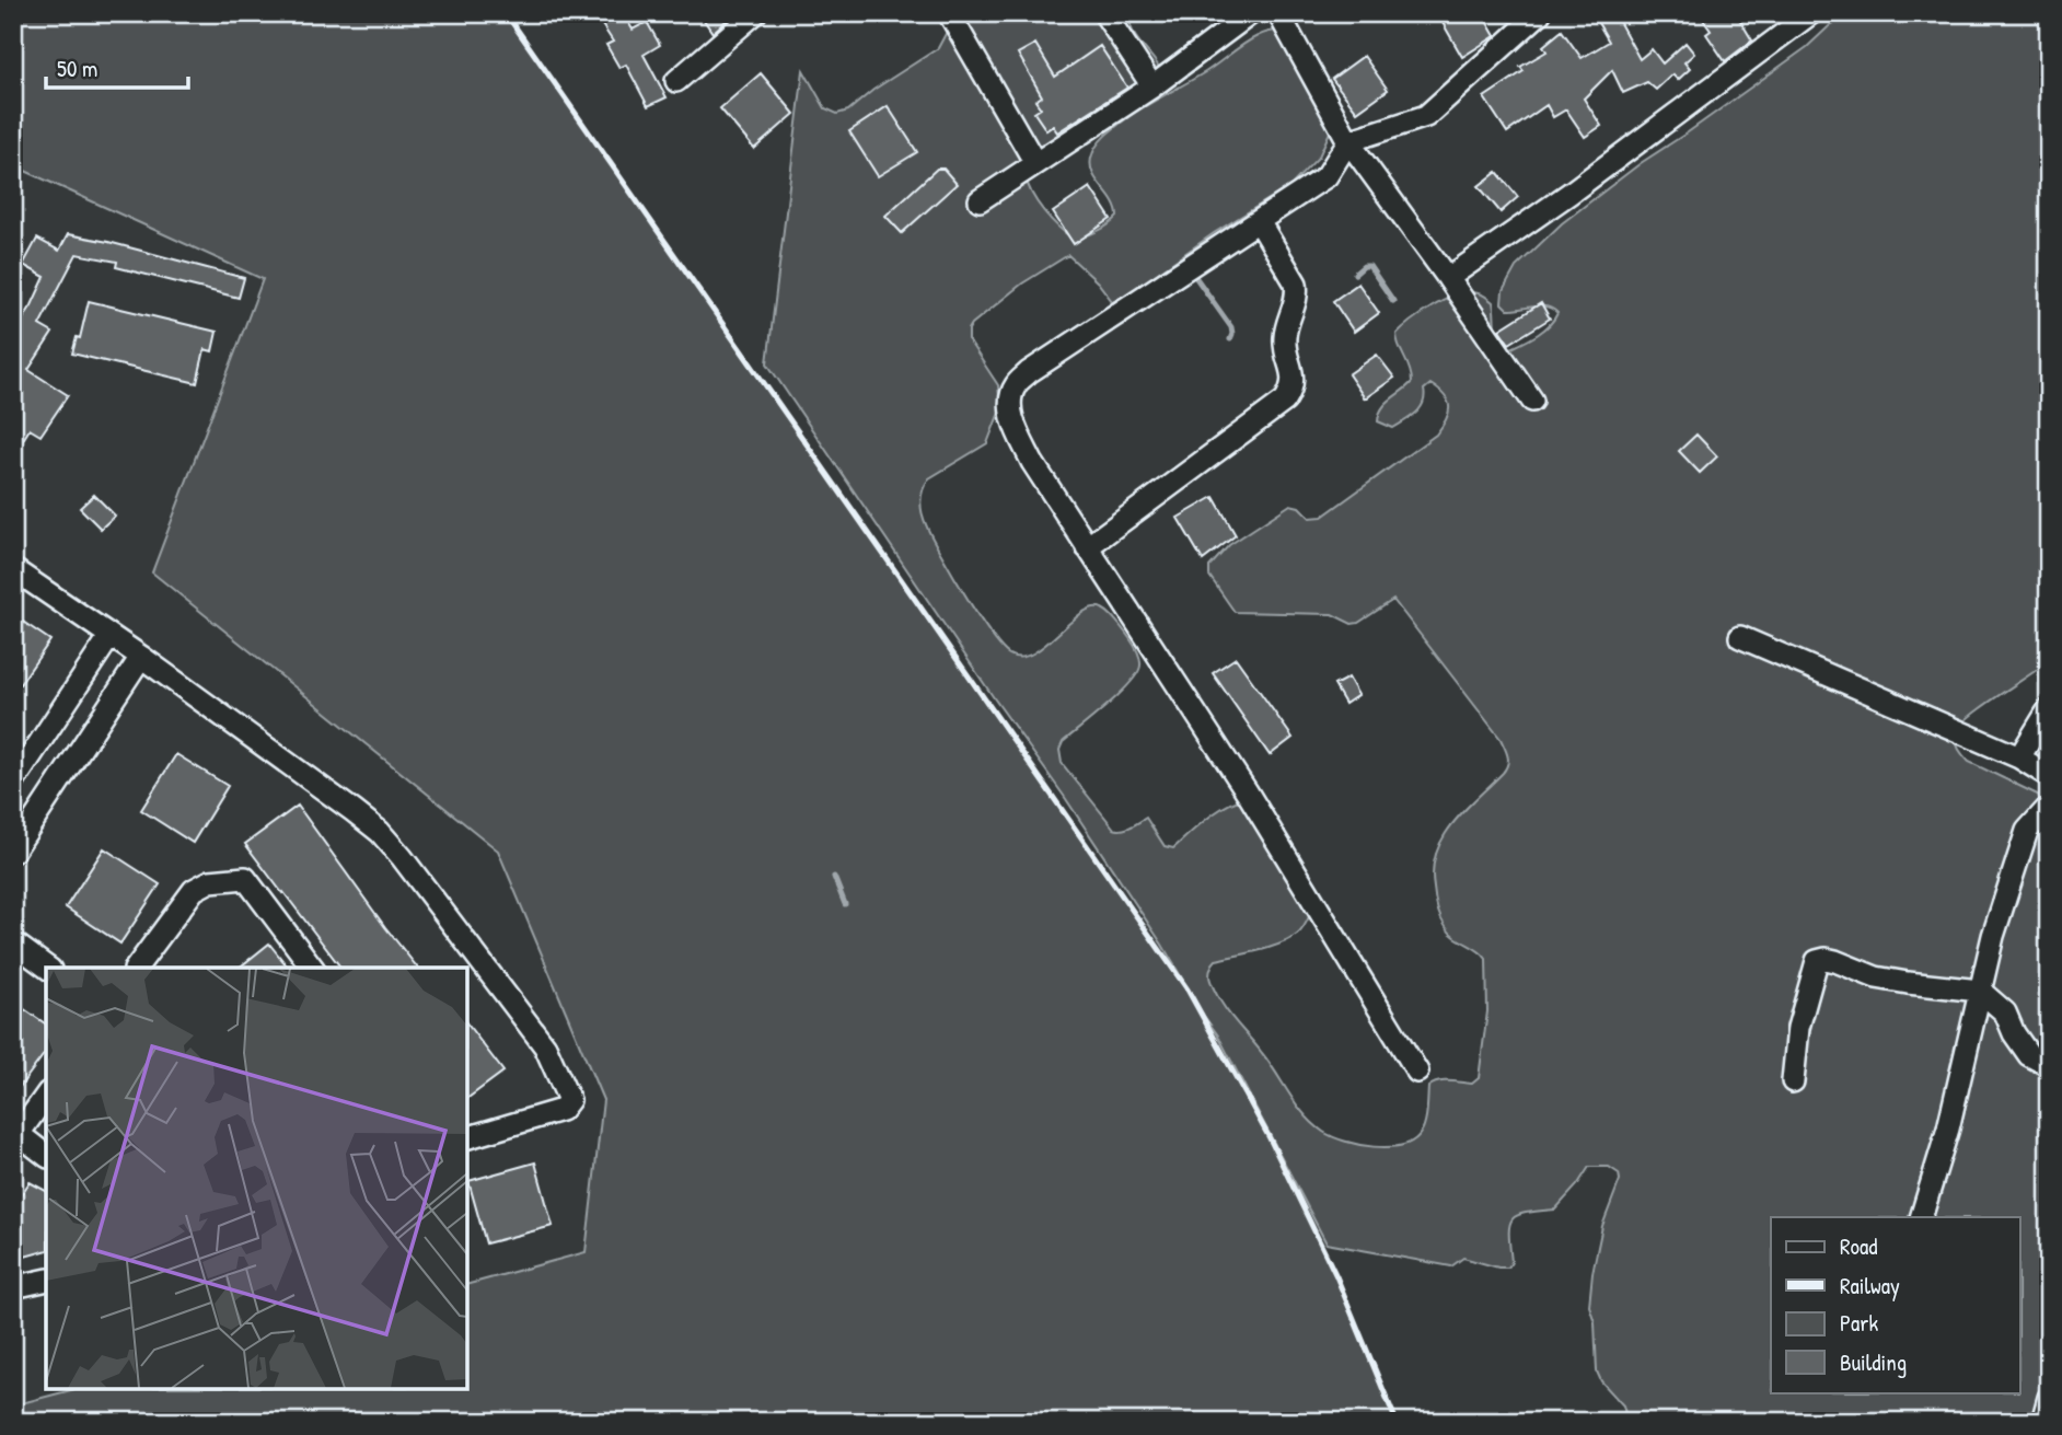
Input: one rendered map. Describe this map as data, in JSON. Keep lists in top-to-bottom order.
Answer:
{
  "legend": [
    "Road",
    "Railway",
    "Park",
    "Building"
  ],
  "scale_bar": "50 m"
}
